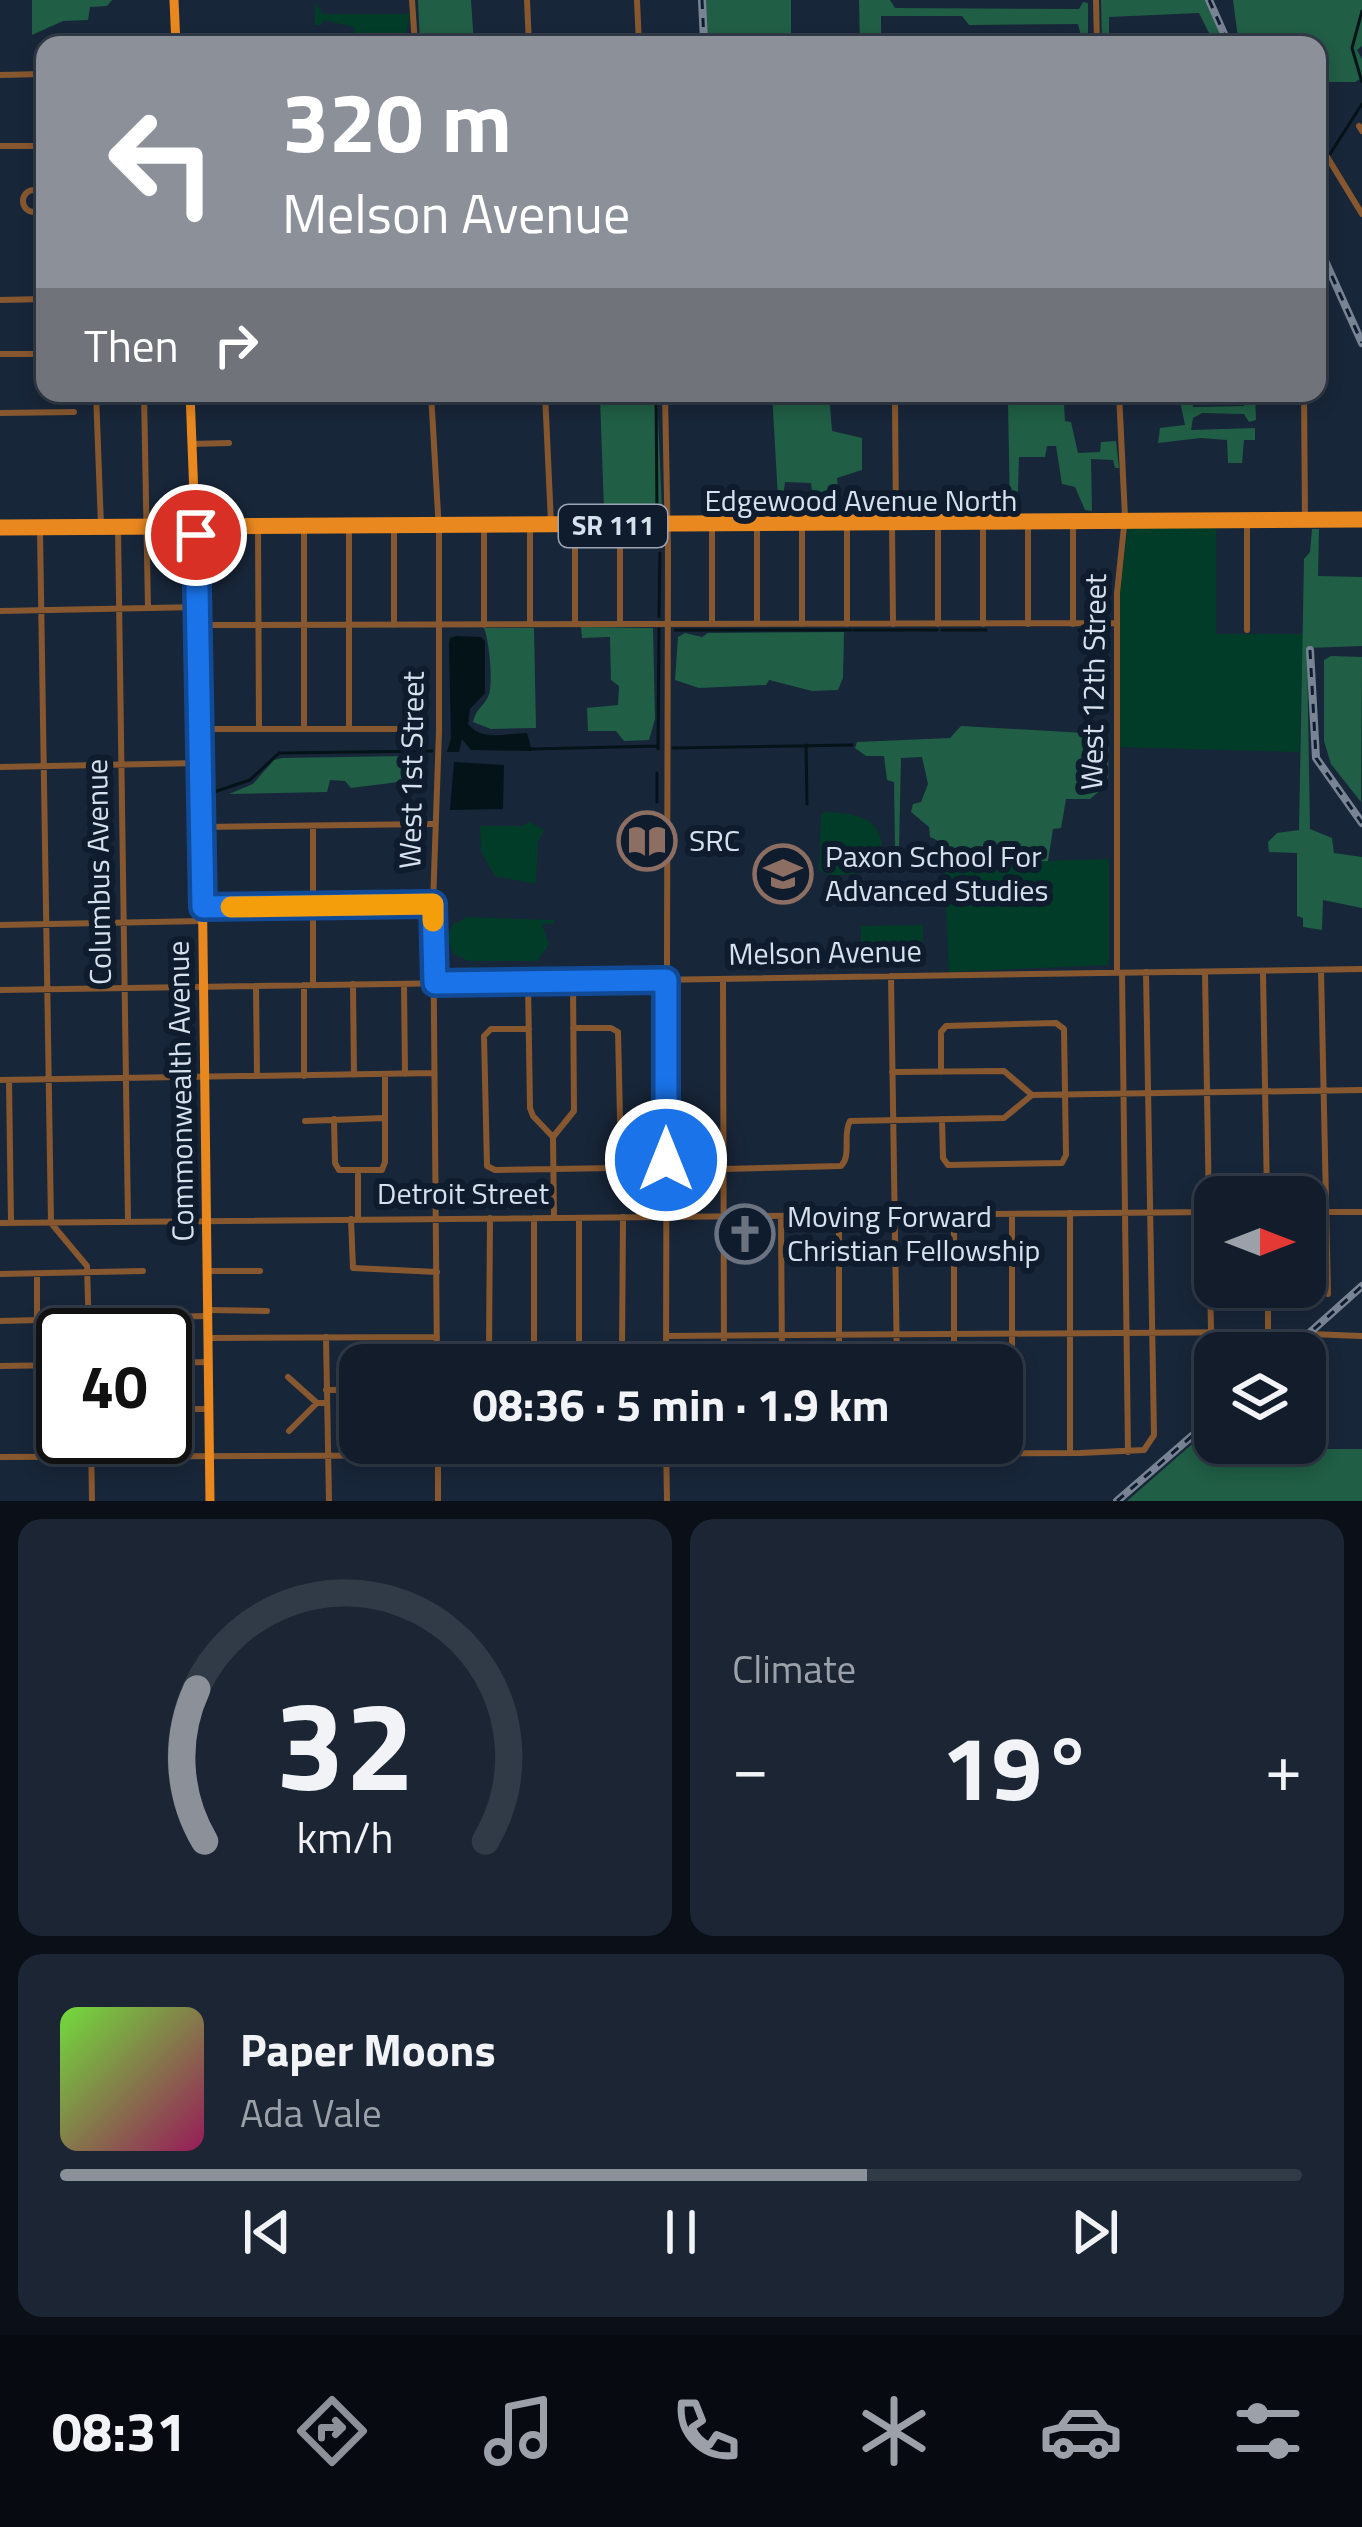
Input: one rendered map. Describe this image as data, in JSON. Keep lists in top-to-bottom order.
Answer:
{
  "streets": {
    "main road": ["Edgewood Avenue North", "SR 111", "Commonwealth Avenue"],
    "street": [
      "West 12th Street",
      "West 1st Street",
      "Columbus Avenue",
      "Melson Avenue",
      "Detroit Street"
    ]
  },
  "crossings": [
    ["Edgewood Avenue North", "West 12th Street"],
    ["Edgewood Avenue North", "West 1st Street"],
    ["Edgewood Avenue North", "Columbus Avenue"],
    ["Edgewood Avenue North", "Commonwealth Avenue"],
    ["West 12th Street", "Melson Avenue"],
    ["West 12th Street", "Detroit Street"],
    ["West 1st Street", "Melson Avenue"],
    ["West 1st Street", "Detroit Street"],
    ["Columbus Avenue", "Melson Avenue"],
    ["Columbus Avenue", "Detroit Street"],
    ["Melson Avenue", "Commonwealth Avenue"],
    ["Commonwealth Avenue", "Detroit Street"]
  ],
  "places": {
    "library": ["SRC"],
    "school or university": ["Paxon School For Advanced Studies"],
    "church": ["Moving Forward Christian Fellowship"]
  },
  "north": "right",
  "page": {
    "turn": ["320 m", "Melson Avenue"],
    "then": "Then",
    "limit": "40",
    "trip": "08:36 · 5 min · 1.9 km",
    "tile": "Climate",
    "heat": ["−", "19°", "+"],
    "song": ["Paper Moons", "Ada Vale"],
    "tabs": "08:31",
    "gauge": ["32", "km/h"]
  }
}
